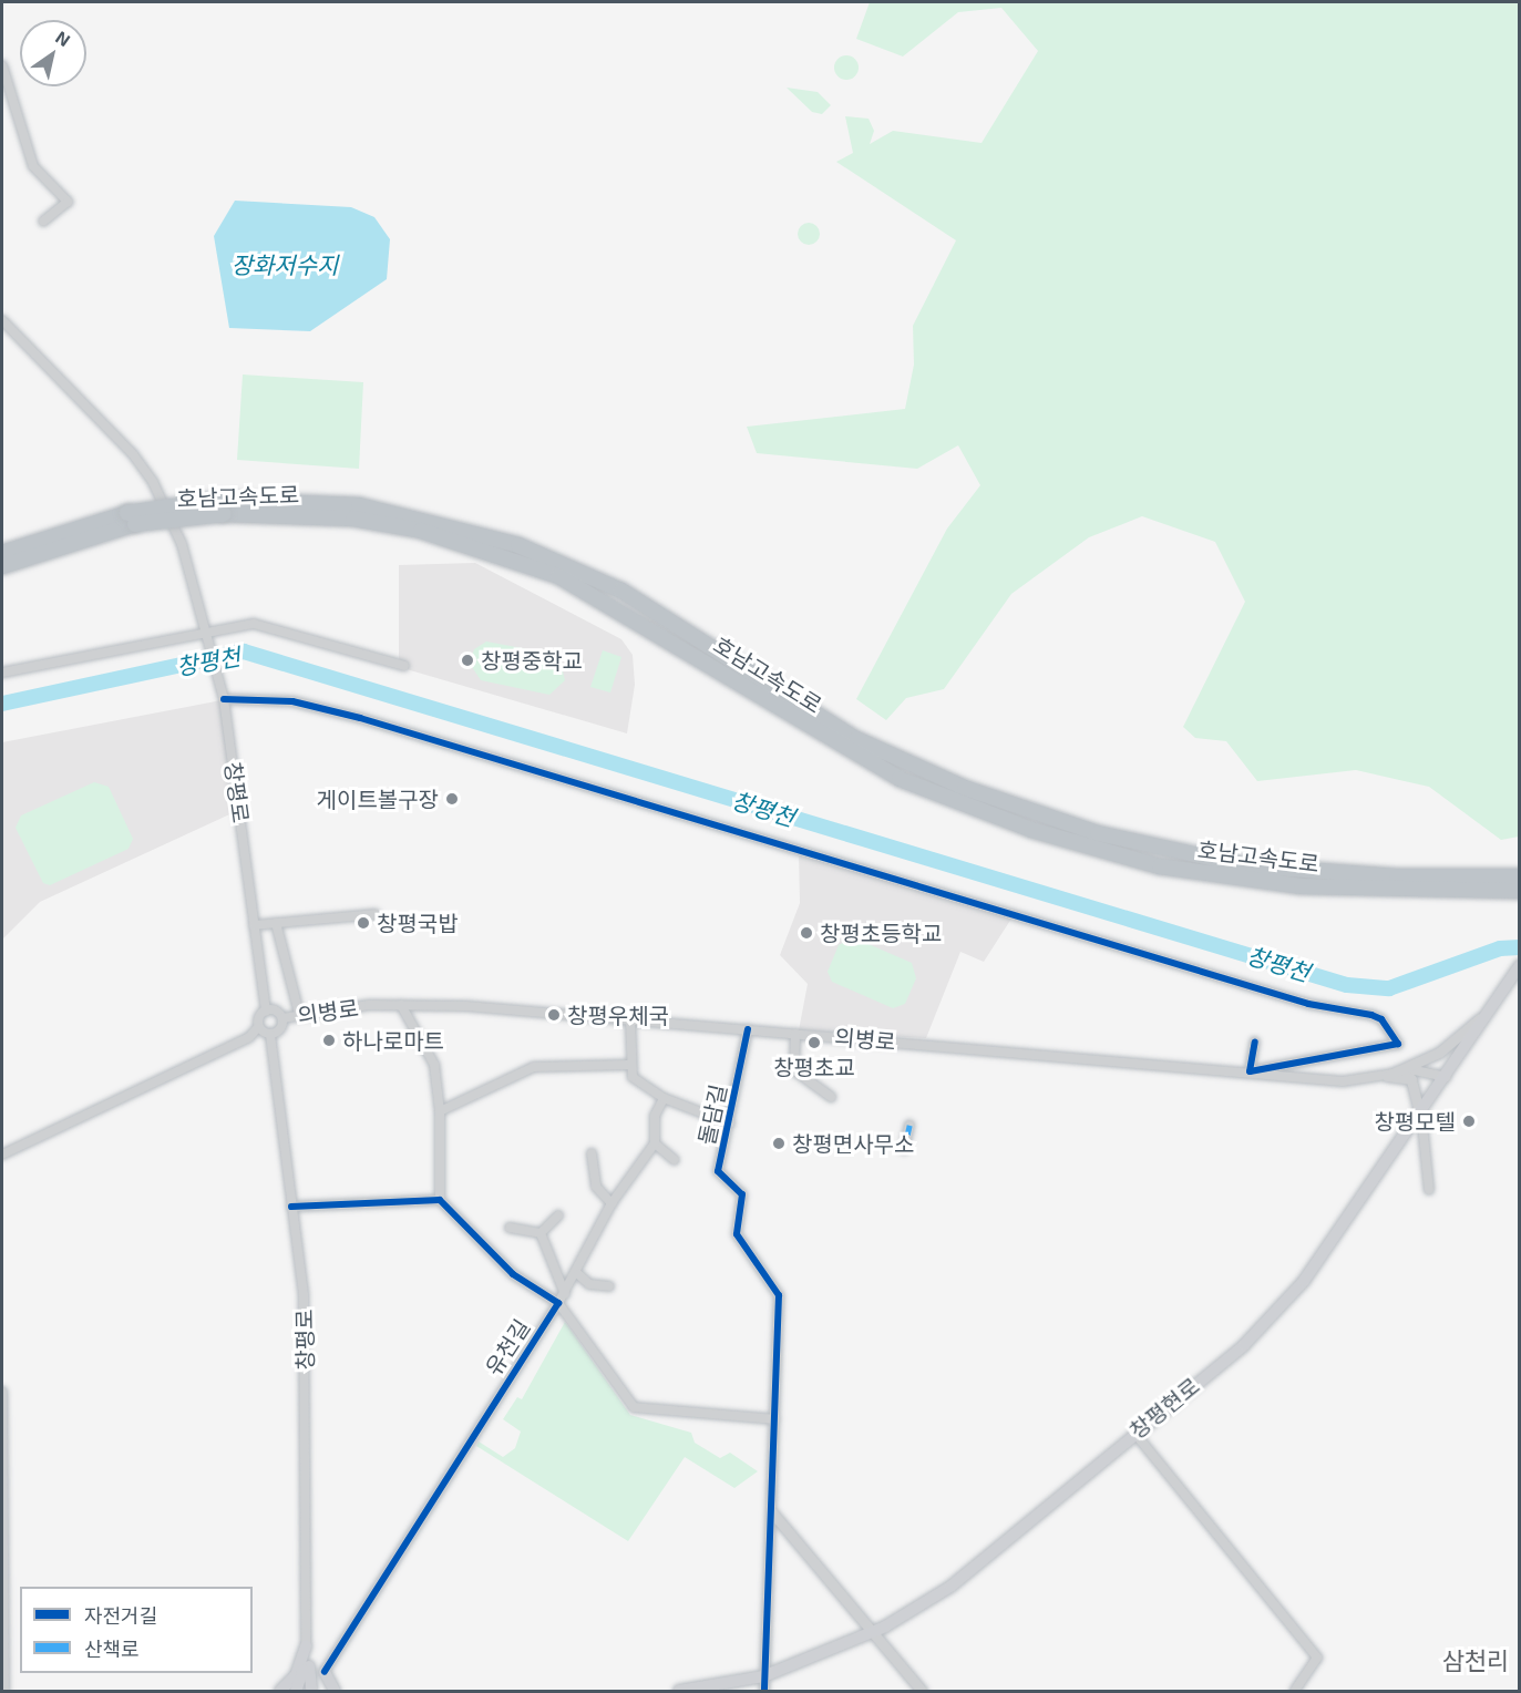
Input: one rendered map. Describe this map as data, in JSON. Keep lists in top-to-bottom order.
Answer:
{
  "streets": {
    "highway": ["호남고속도로"],
    "main road": ["창평현로"],
    "street": [
      "창평로",
      "의병로",
      "돌담길",
      "유천길"
    ]
  },
  "crossings": [
    ["의병로", "돌담길"],
    ["의병로", "창평현로"]
  ],
  "districts": ["삼천리"],
  "water": ["장화저수지", "창평천"],
  "places": [
    "창평중학교",
    "게이트볼구장",
    "창평국밥",
    "창평초등학교",
    "창평우체국",
    "하나로마트",
    "창평초교",
    "창평모텔",
    "창평면사무소"
  ],
  "legend": ["자전거길", "산책로"],
  "north": "top right"
}
